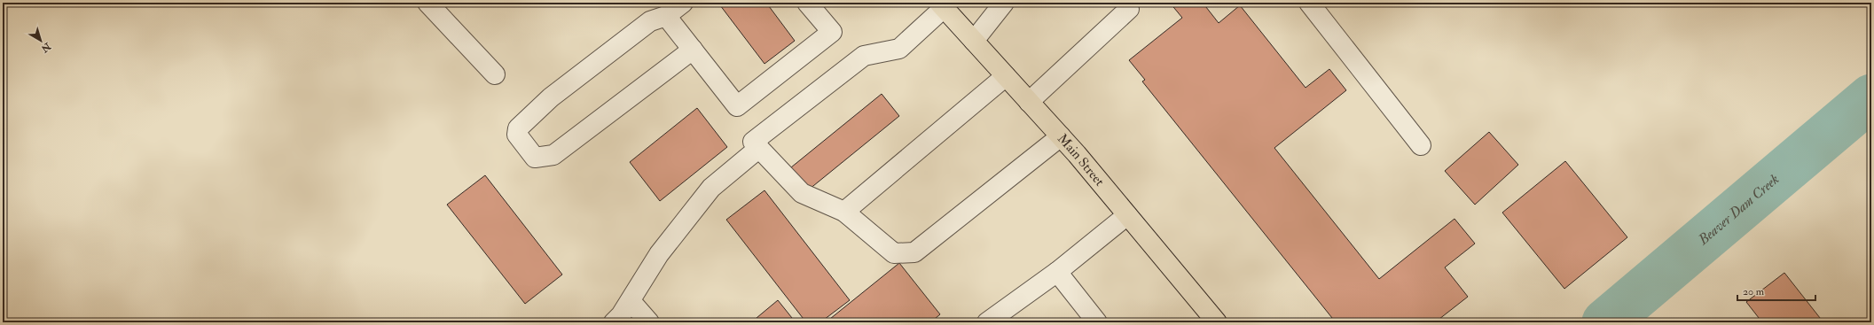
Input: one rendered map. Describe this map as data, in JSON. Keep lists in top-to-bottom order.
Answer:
{
  "streets": {
    "main road": ["Main Street"]
  },
  "water": ["Beaver Dam Creek"],
  "scale_bar": "20 m",
  "north": "bottom right"
}
